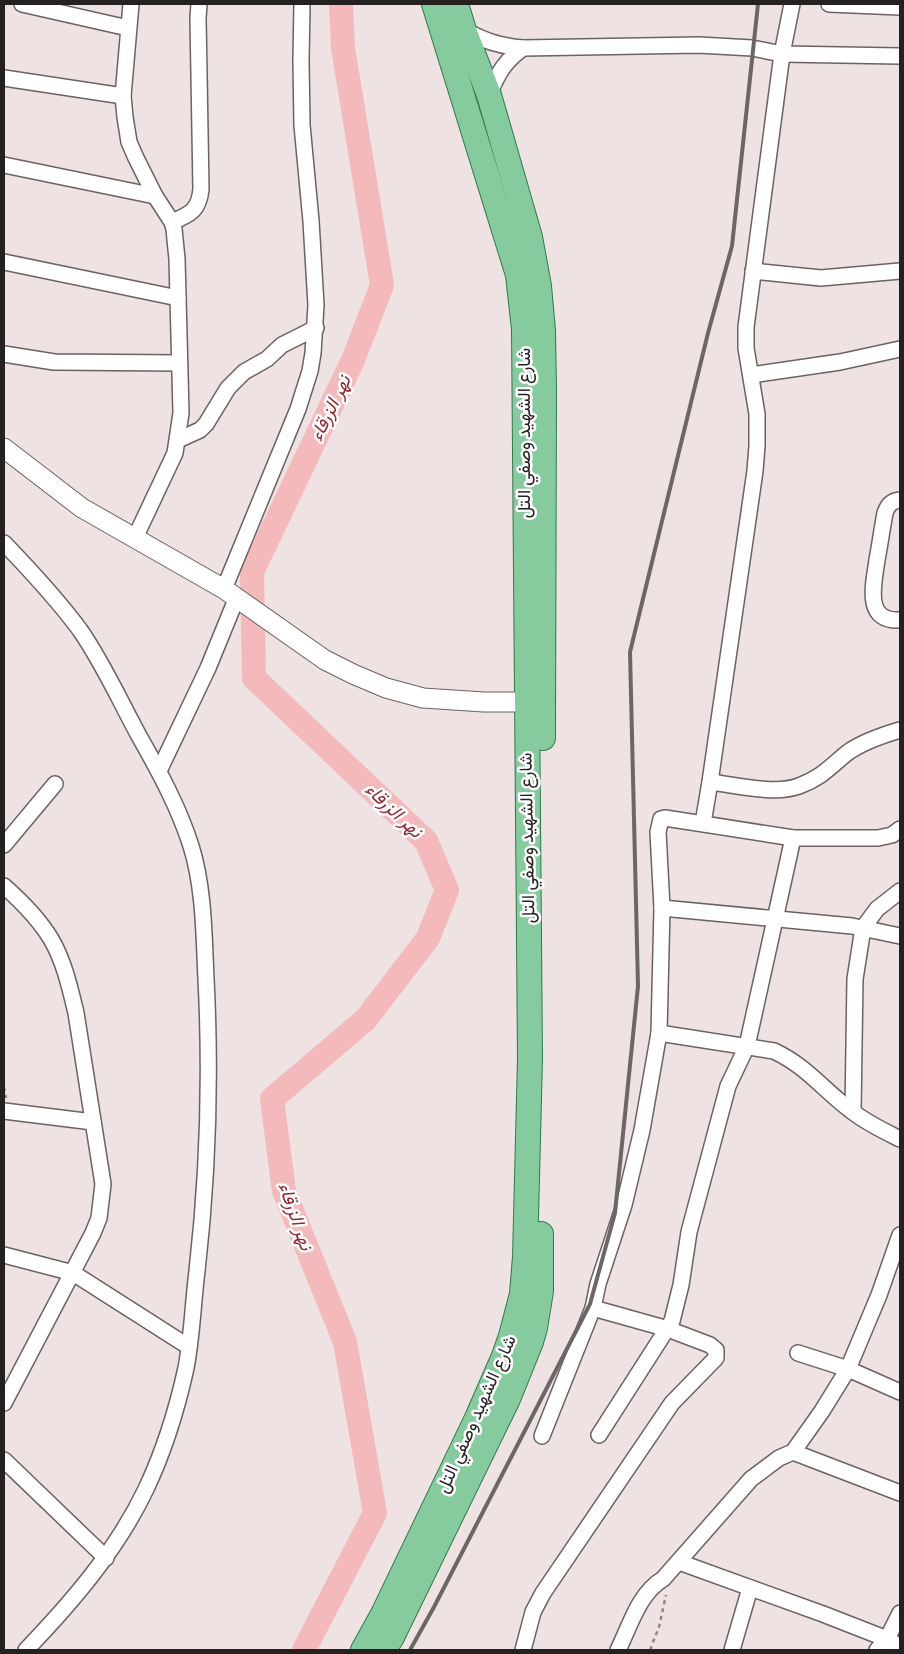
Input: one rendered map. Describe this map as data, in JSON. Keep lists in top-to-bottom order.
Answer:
{
  "streets": {
    "main road": ["شارع الشهيد وصفي التل"]
  },
  "water": ["نهر الزرقاء"]
}
